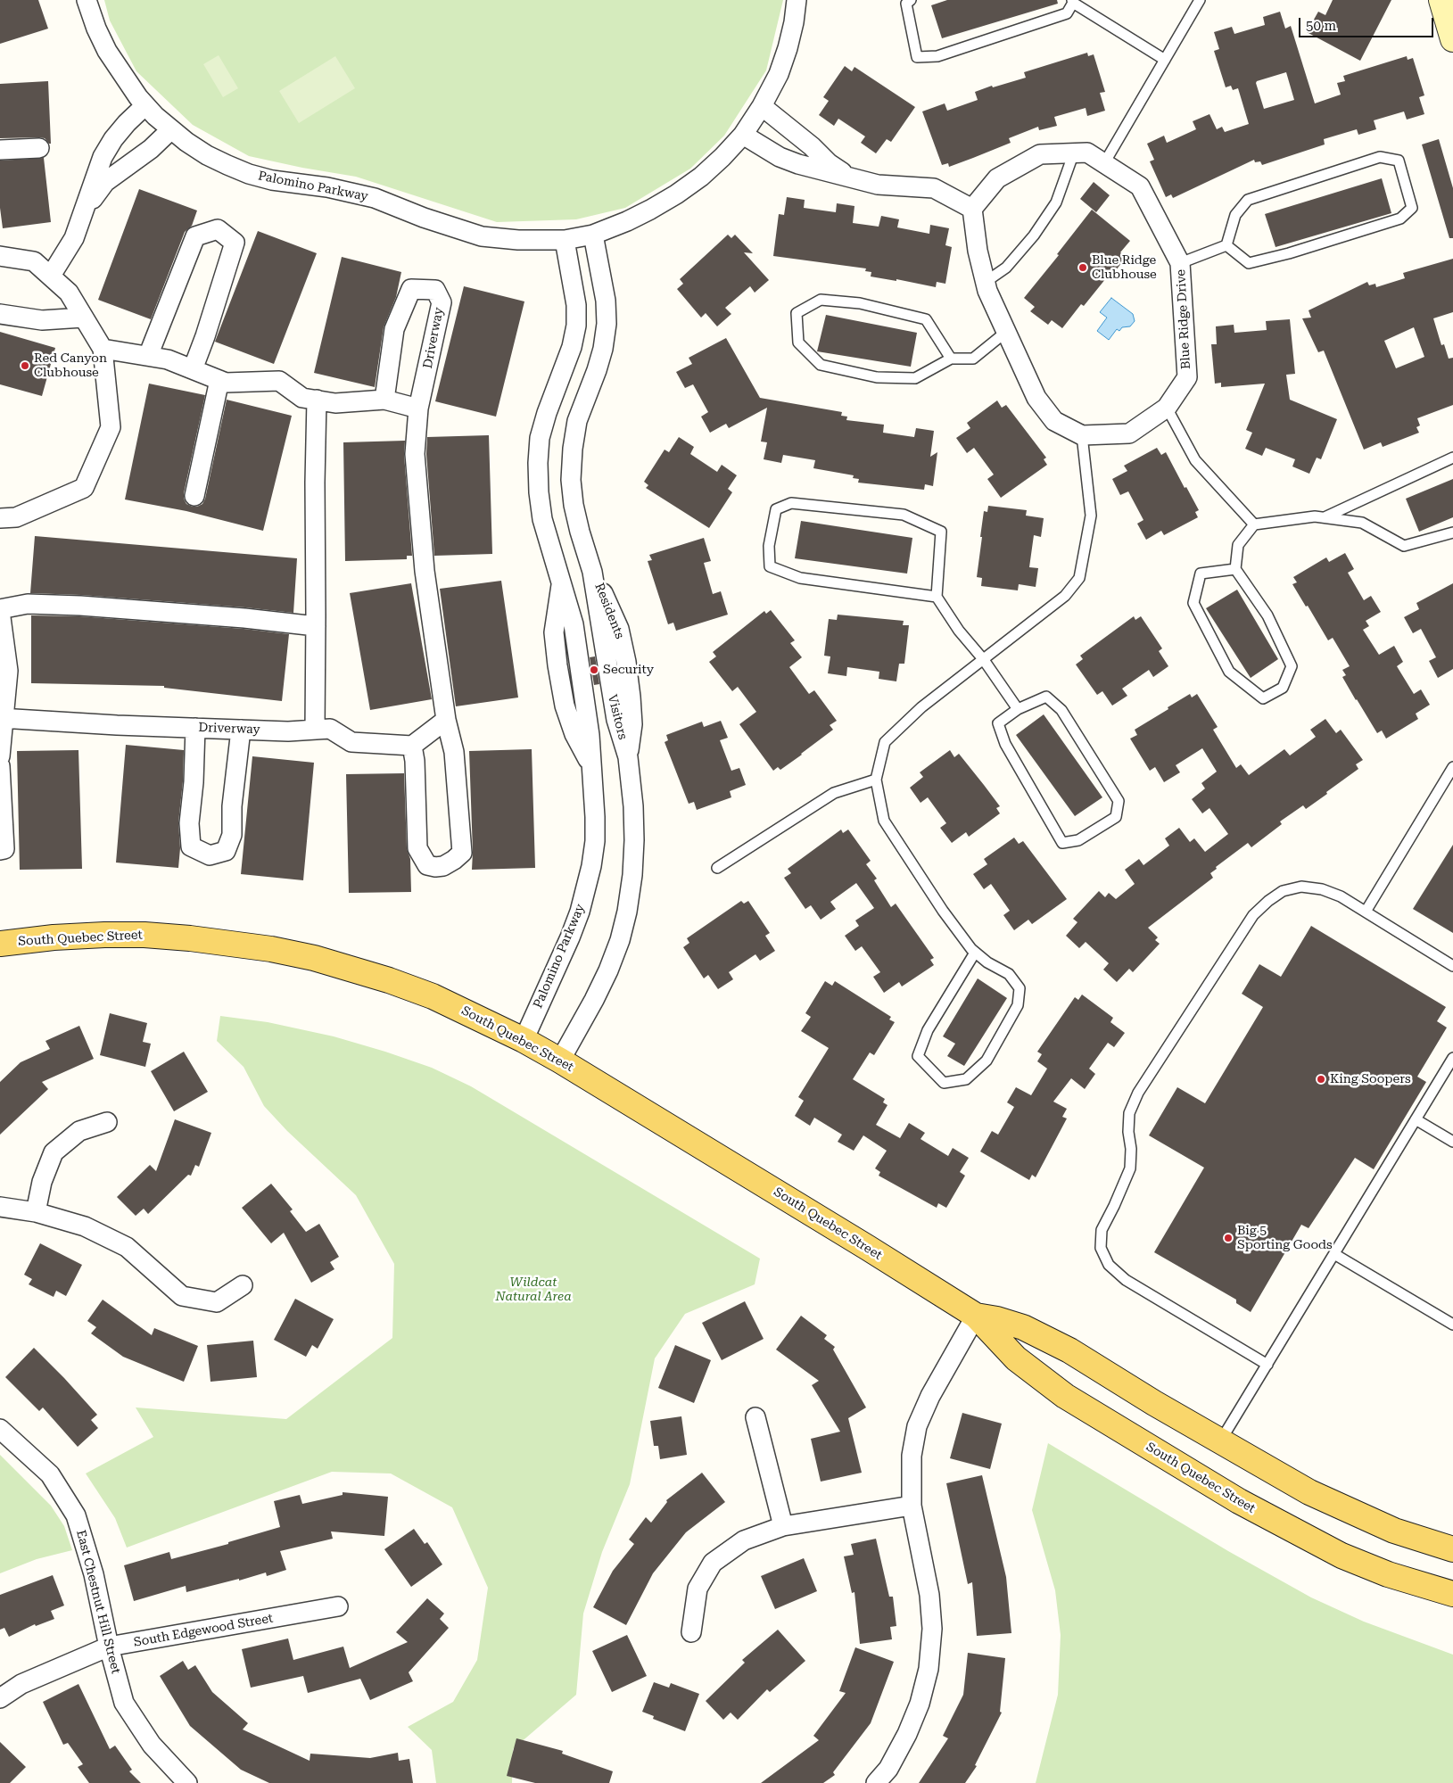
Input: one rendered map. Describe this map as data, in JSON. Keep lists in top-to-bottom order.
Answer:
{
  "streets": {
    "main road": ["South Quebec Street"],
    "street": [
      "Palomino Parkway",
      "Blue Ridge Drive",
      "Driverway",
      "Visitors",
      "East Chestnut Hill Street",
      "South Edgewood Street"
    ]
  },
  "crossings": [
    ["Palomino Parkway", "Visitors"],
    ["Palomino Parkway", "South Quebec Street"],
    ["Visitors", "South Quebec Street"],
    ["East Chestnut Hill Street", "South Edgewood Street"]
  ],
  "parks": ["Wildcat Natural Area"],
  "places": [
    "Blue Ridge Clubhouse",
    "Red Canyon Clubhouse",
    "Security",
    "King Soopers",
    "Big 5 Sporting Goods"
  ],
  "scale_bar": "50 m"
}
